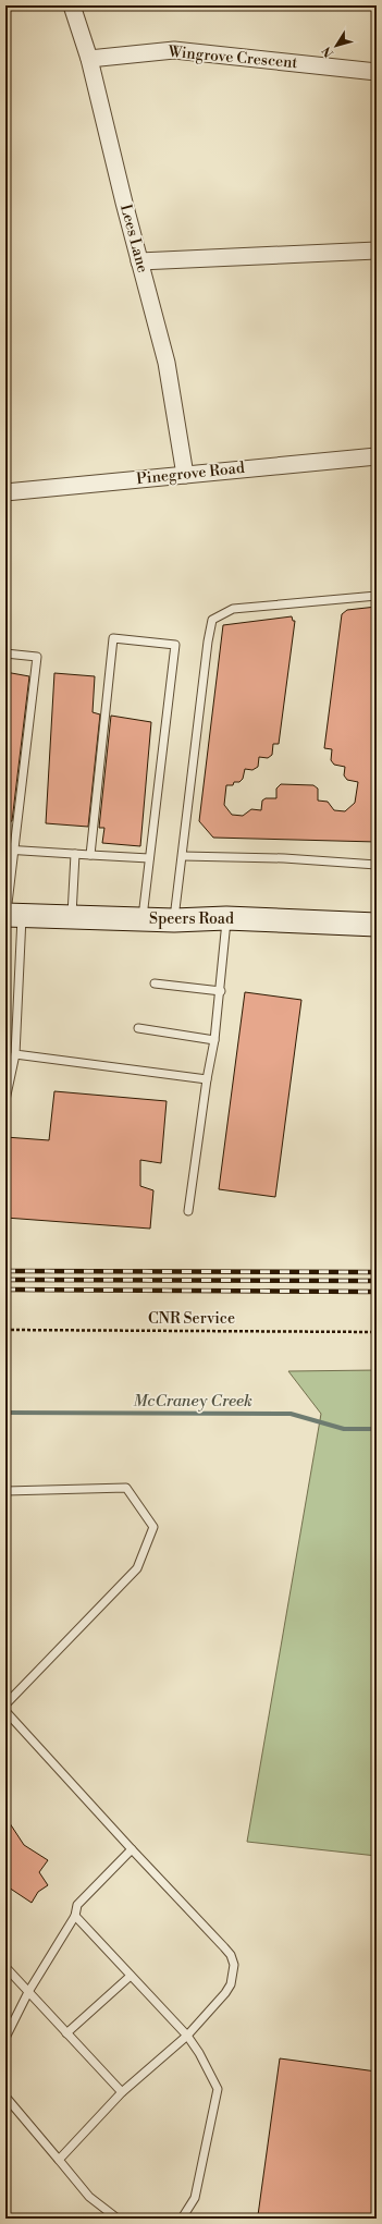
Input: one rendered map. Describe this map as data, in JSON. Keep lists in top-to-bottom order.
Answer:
{
  "streets": {
    "main road": ["Speers Road"],
    "street": ["Wingrove Crescent", "Lees Lane", "Pinegrove Road"],
    "path": ["CNR Service"]
  },
  "crossings": [
    ["Wingrove Crescent", "Lees Lane"],
    ["Lees Lane", "Pinegrove Road"]
  ],
  "water": ["McCraney Creek"],
  "north": "bottom left"
}
